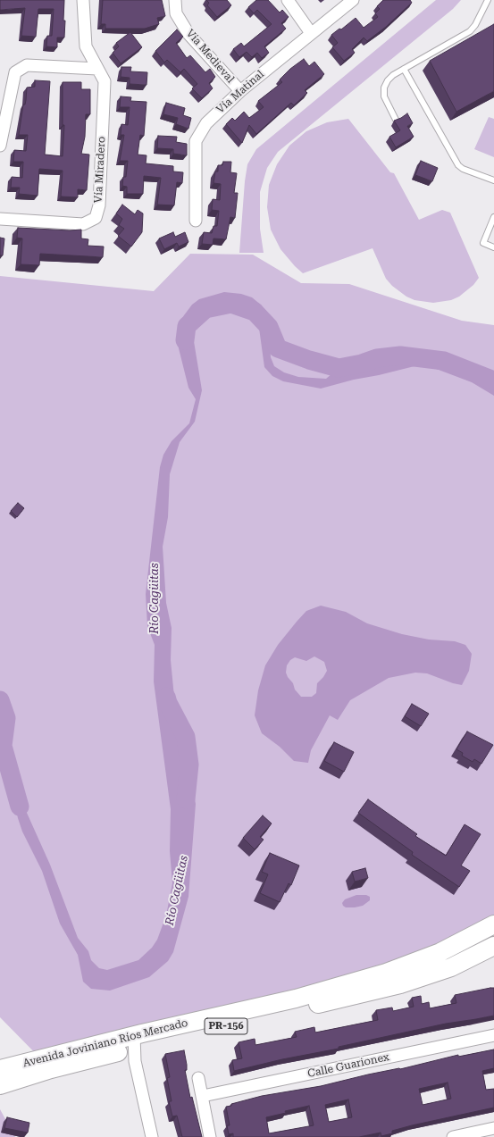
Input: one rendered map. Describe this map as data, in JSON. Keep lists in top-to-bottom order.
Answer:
{
  "streets": {
    "main road": ["PR-156", "Avenida Joviniano Ríos Mercado"],
    "street": [
      "Vía Medieval",
      "Vía Matinal",
      "Vía Miradero",
      "Calle Guarionex"
    ]
  },
  "crossings": [
    ["Vía Medieval", "Vía Matinal"]
  ],
  "water": ["Río Cagüitas"]
}
